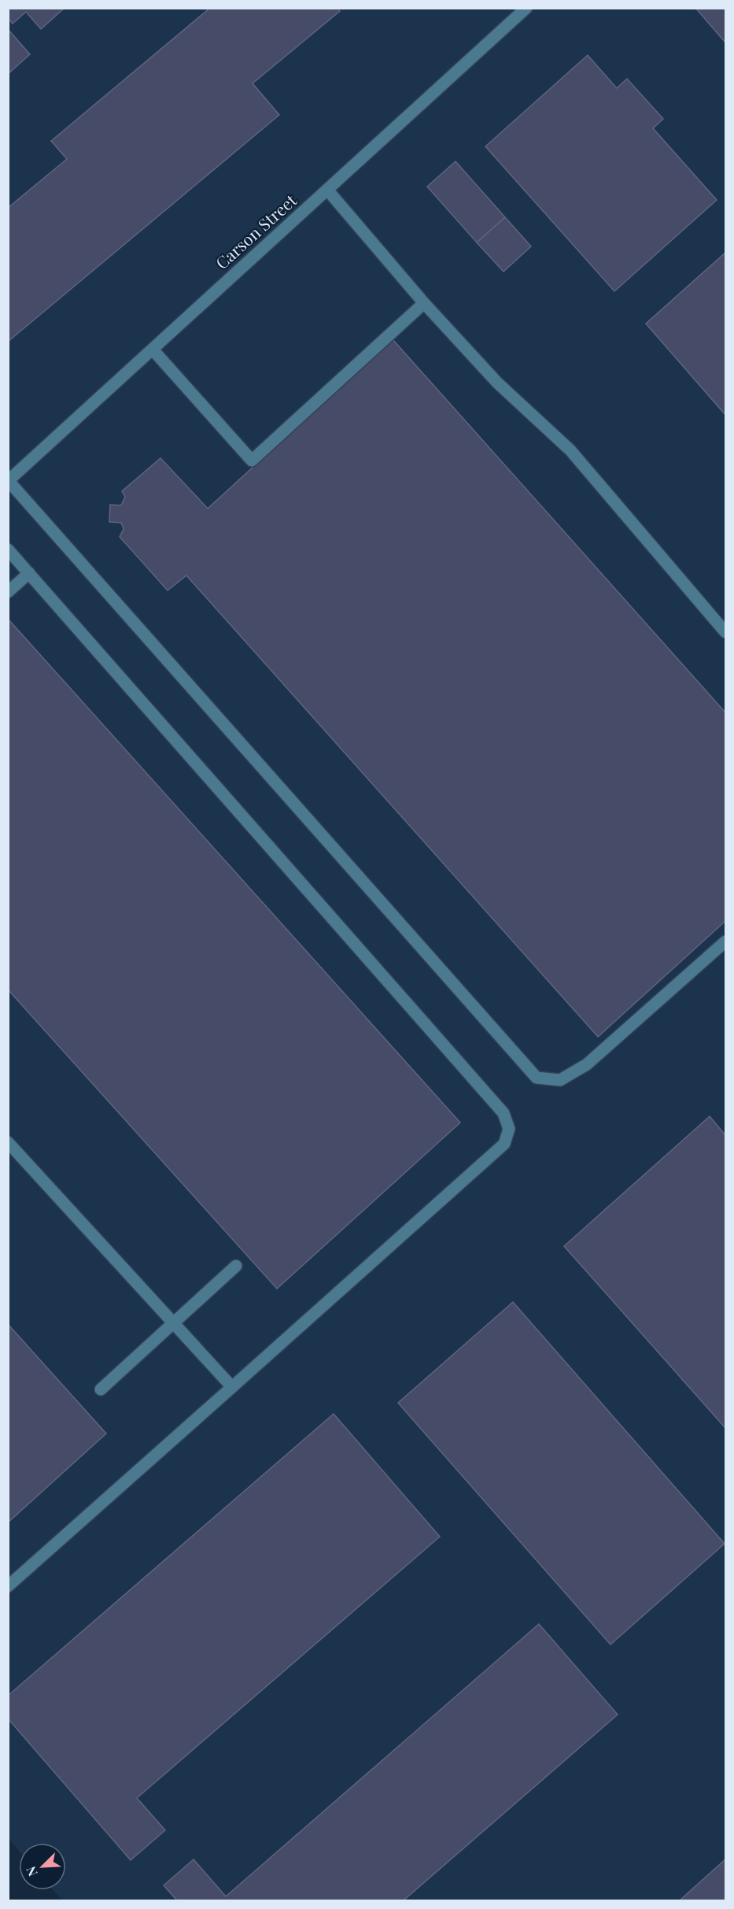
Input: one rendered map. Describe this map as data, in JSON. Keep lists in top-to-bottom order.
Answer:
{
  "streets": {
    "street": ["Carson Street"]
  },
  "north": "bottom left"
}
